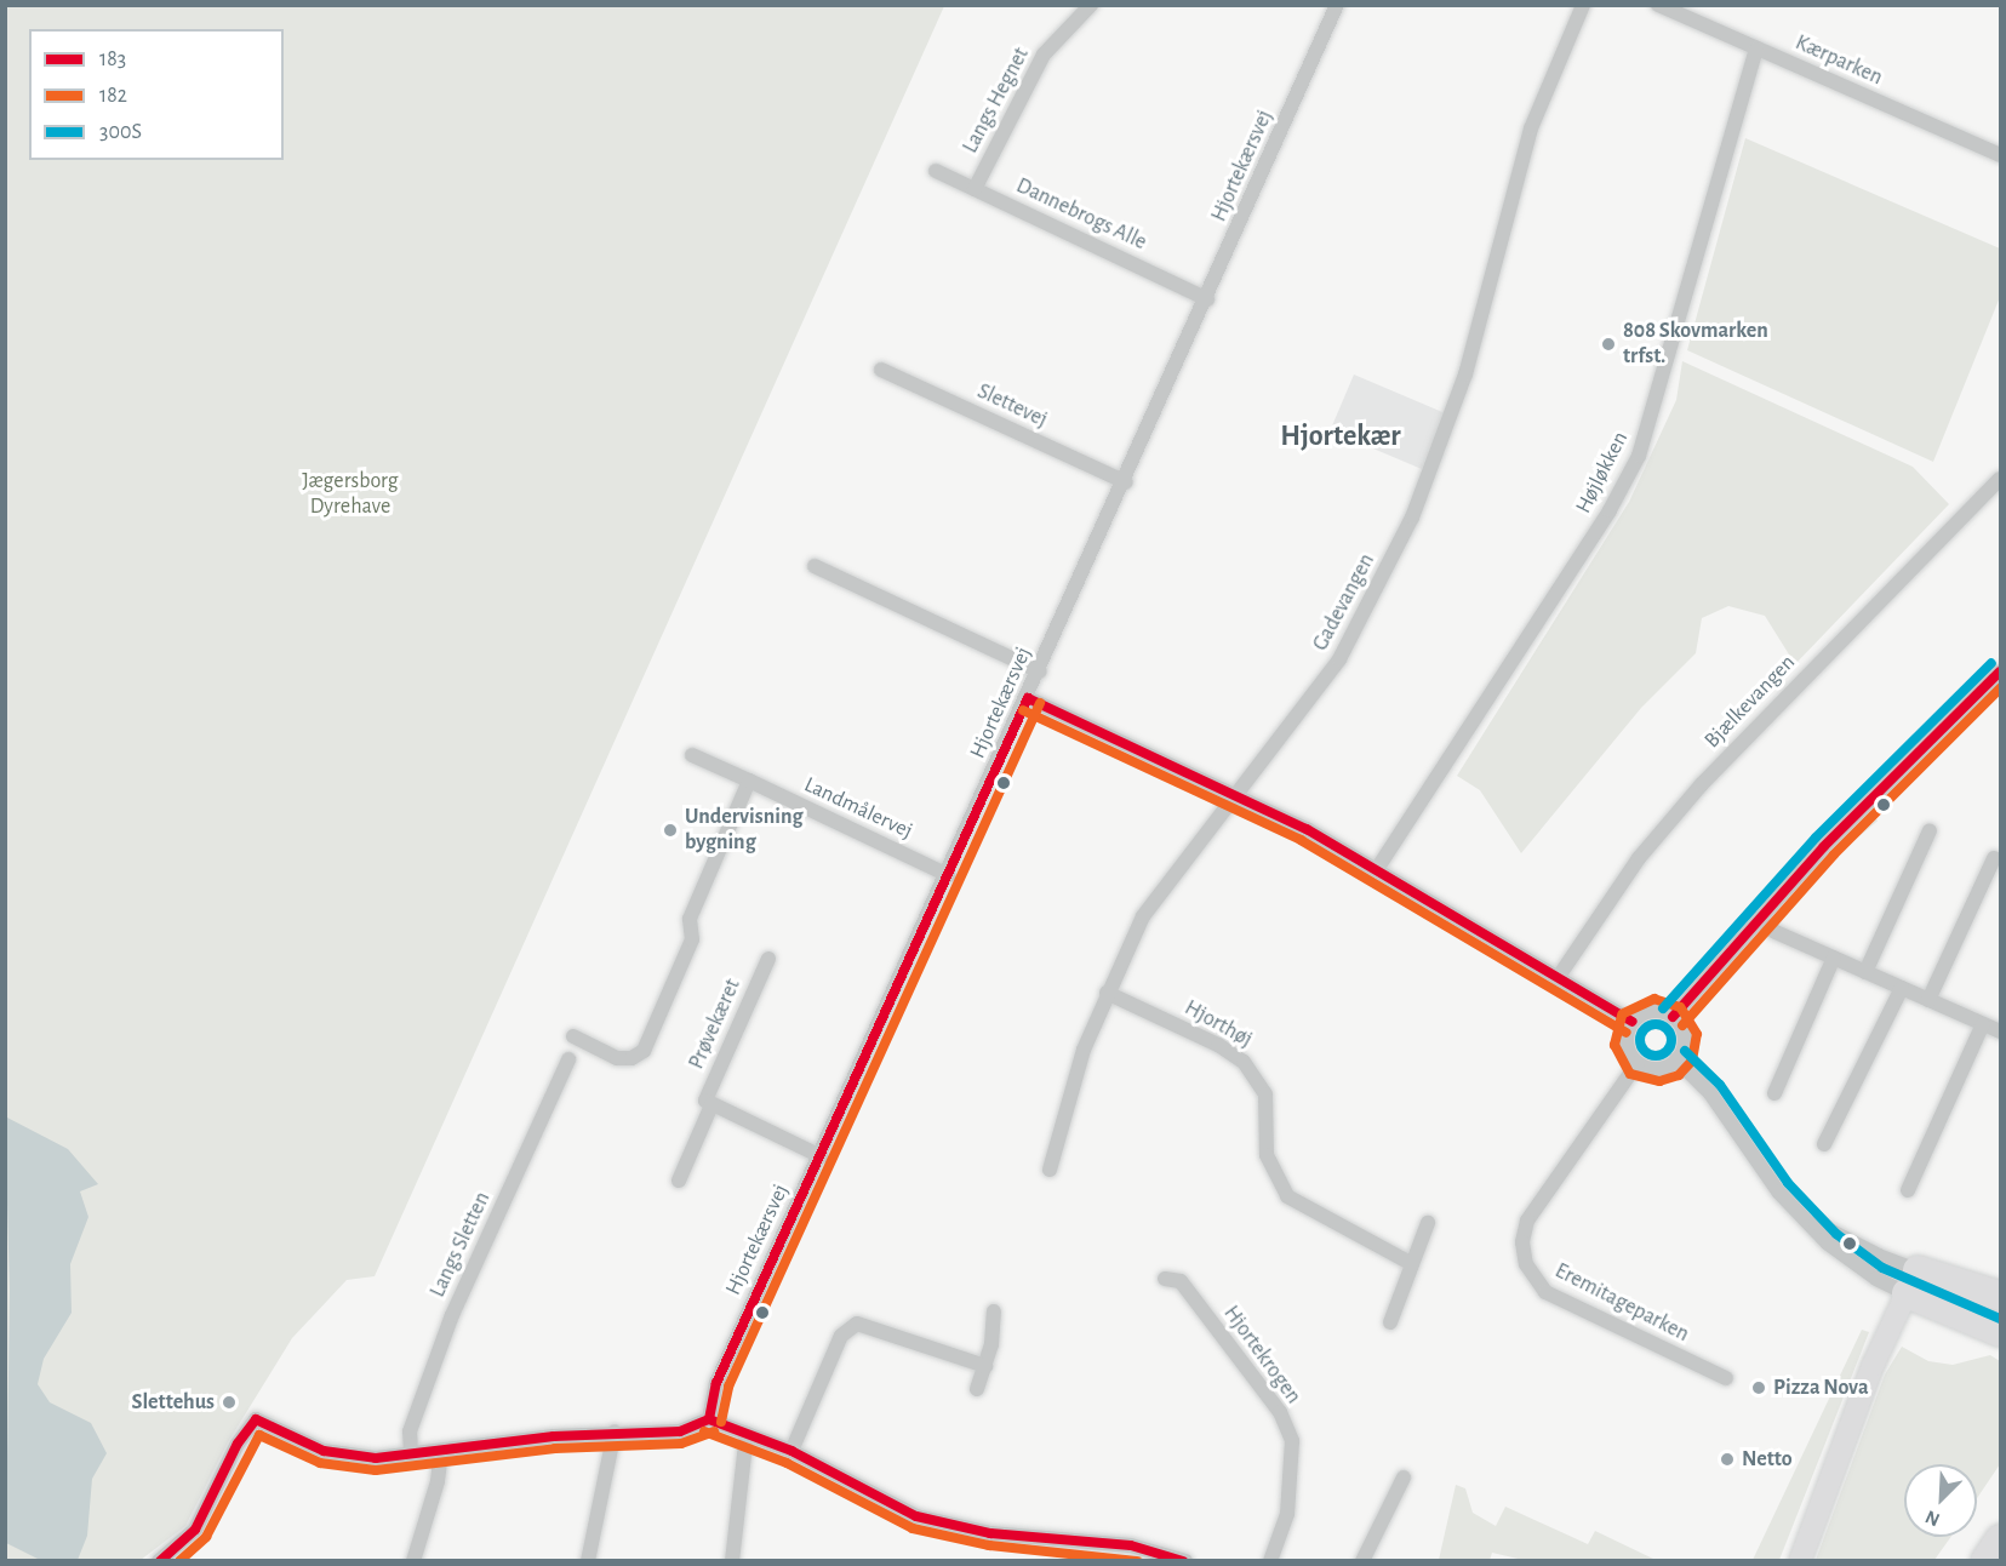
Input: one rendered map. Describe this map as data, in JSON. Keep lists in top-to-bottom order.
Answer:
{
  "streets": {
    "street": [
      "Kærparken",
      "Langs Hegnet",
      "Hjortekærsvej",
      "Dannebrogs Alle",
      "Slettevej",
      "Højløkken",
      "Gadevangen",
      "Bjælkevangen",
      "Landmålervej",
      "Prøvekæret",
      "Hjorthøj",
      "Langs Sletten",
      "Eremitageparken",
      "Hjortekrogen"
    ]
  },
  "crossings": [
    ["Kærparken", "Højløkken"],
    ["Langs Hegnet", "Dannebrogs Alle"],
    ["Hjortekærsvej", "Dannebrogs Alle"],
    ["Hjortekærsvej", "Slettevej"],
    ["Hjortekærsvej", "Landmålervej"],
    ["Gadevangen", "Hjorthøj"]
  ],
  "districts": ["Hjortekær"],
  "parks": ["Jægersborg Dyrehave"],
  "places": [
    "808 Skovmarken trfst.",
    "Undervisning bygning",
    "Pizza Nova",
    "Slettehus",
    "Netto"
  ],
  "lines": ["transit line 300S", "transit line 183", "transit line 182"],
  "legend": ["183", "182", "300S"],
  "north": "bottom left"
}
